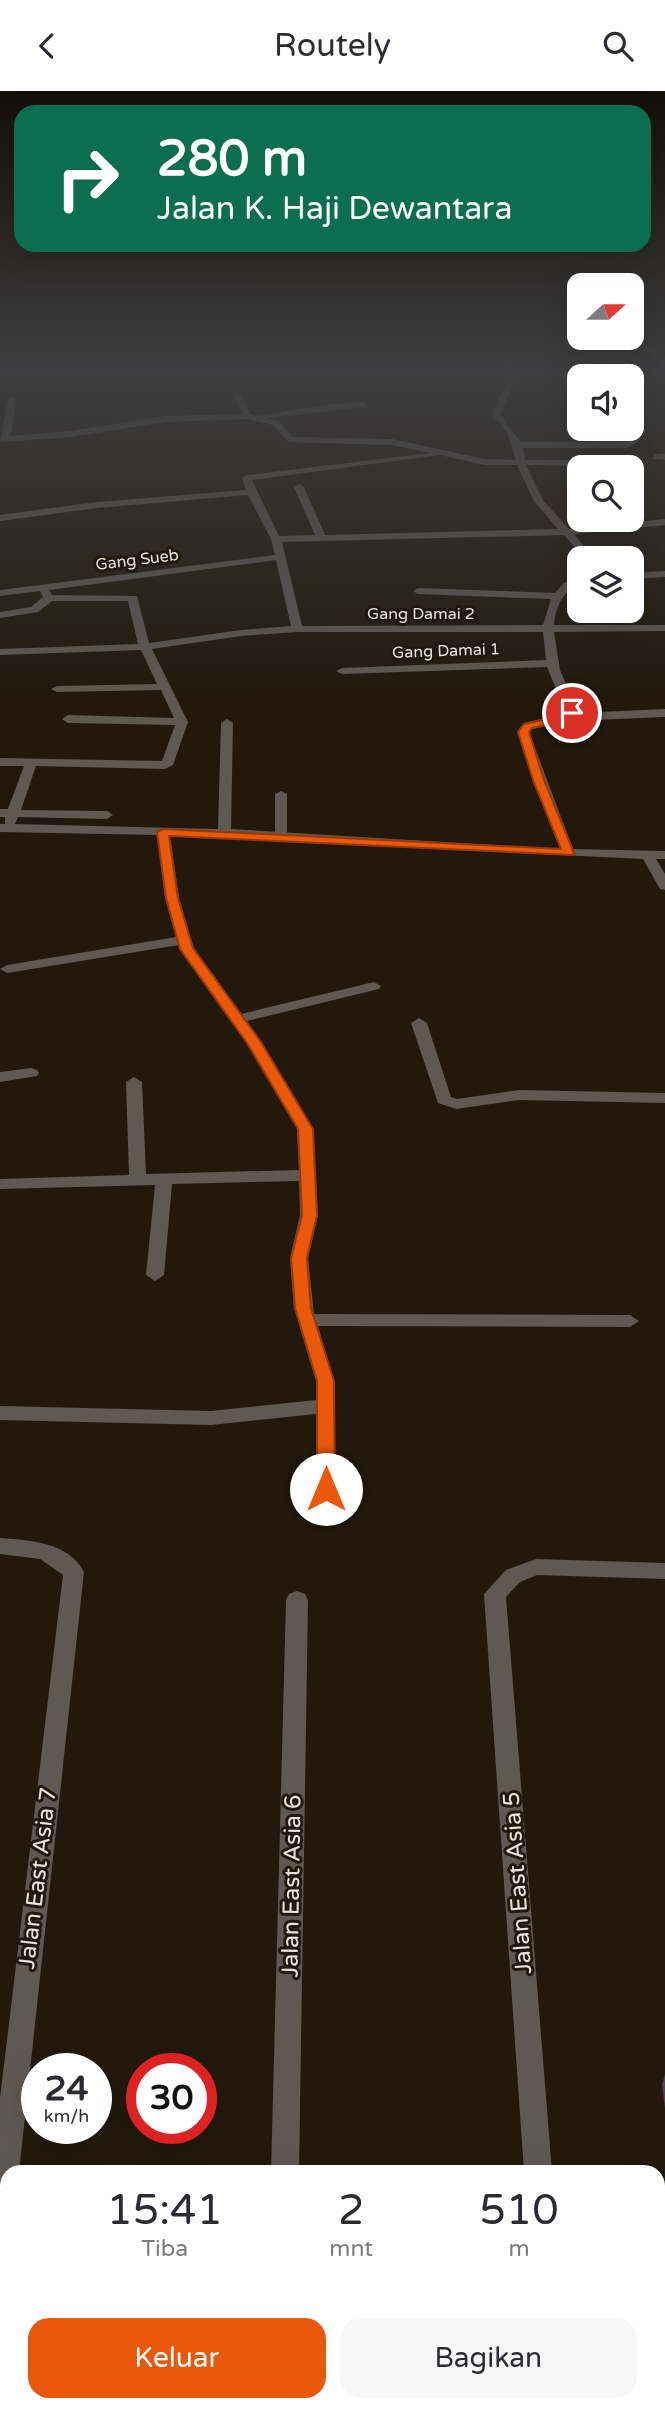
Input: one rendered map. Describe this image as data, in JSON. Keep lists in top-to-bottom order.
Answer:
{
  "streets": {
    "street": [
      "Gang Sueb",
      "Gang Damai 2",
      "Gang Damai 1",
      "Jalan East Asia 7",
      "Jalan East Asia 5",
      "Jalan East Asia 6"
    ]
  },
  "north": "right",
  "page": {
    "header": "Routely",
    "turn": ["280 m", "Jalan K. Haji Dewantara"],
    "speed": "24 km/h",
    "limit": "30",
    "eta": [
      "15:41",
      "Tiba",
      "2",
      "mnt",
      "510",
      "m"
    ],
    "buttons": ["Keluar", "Bagikan"]
  }
}
